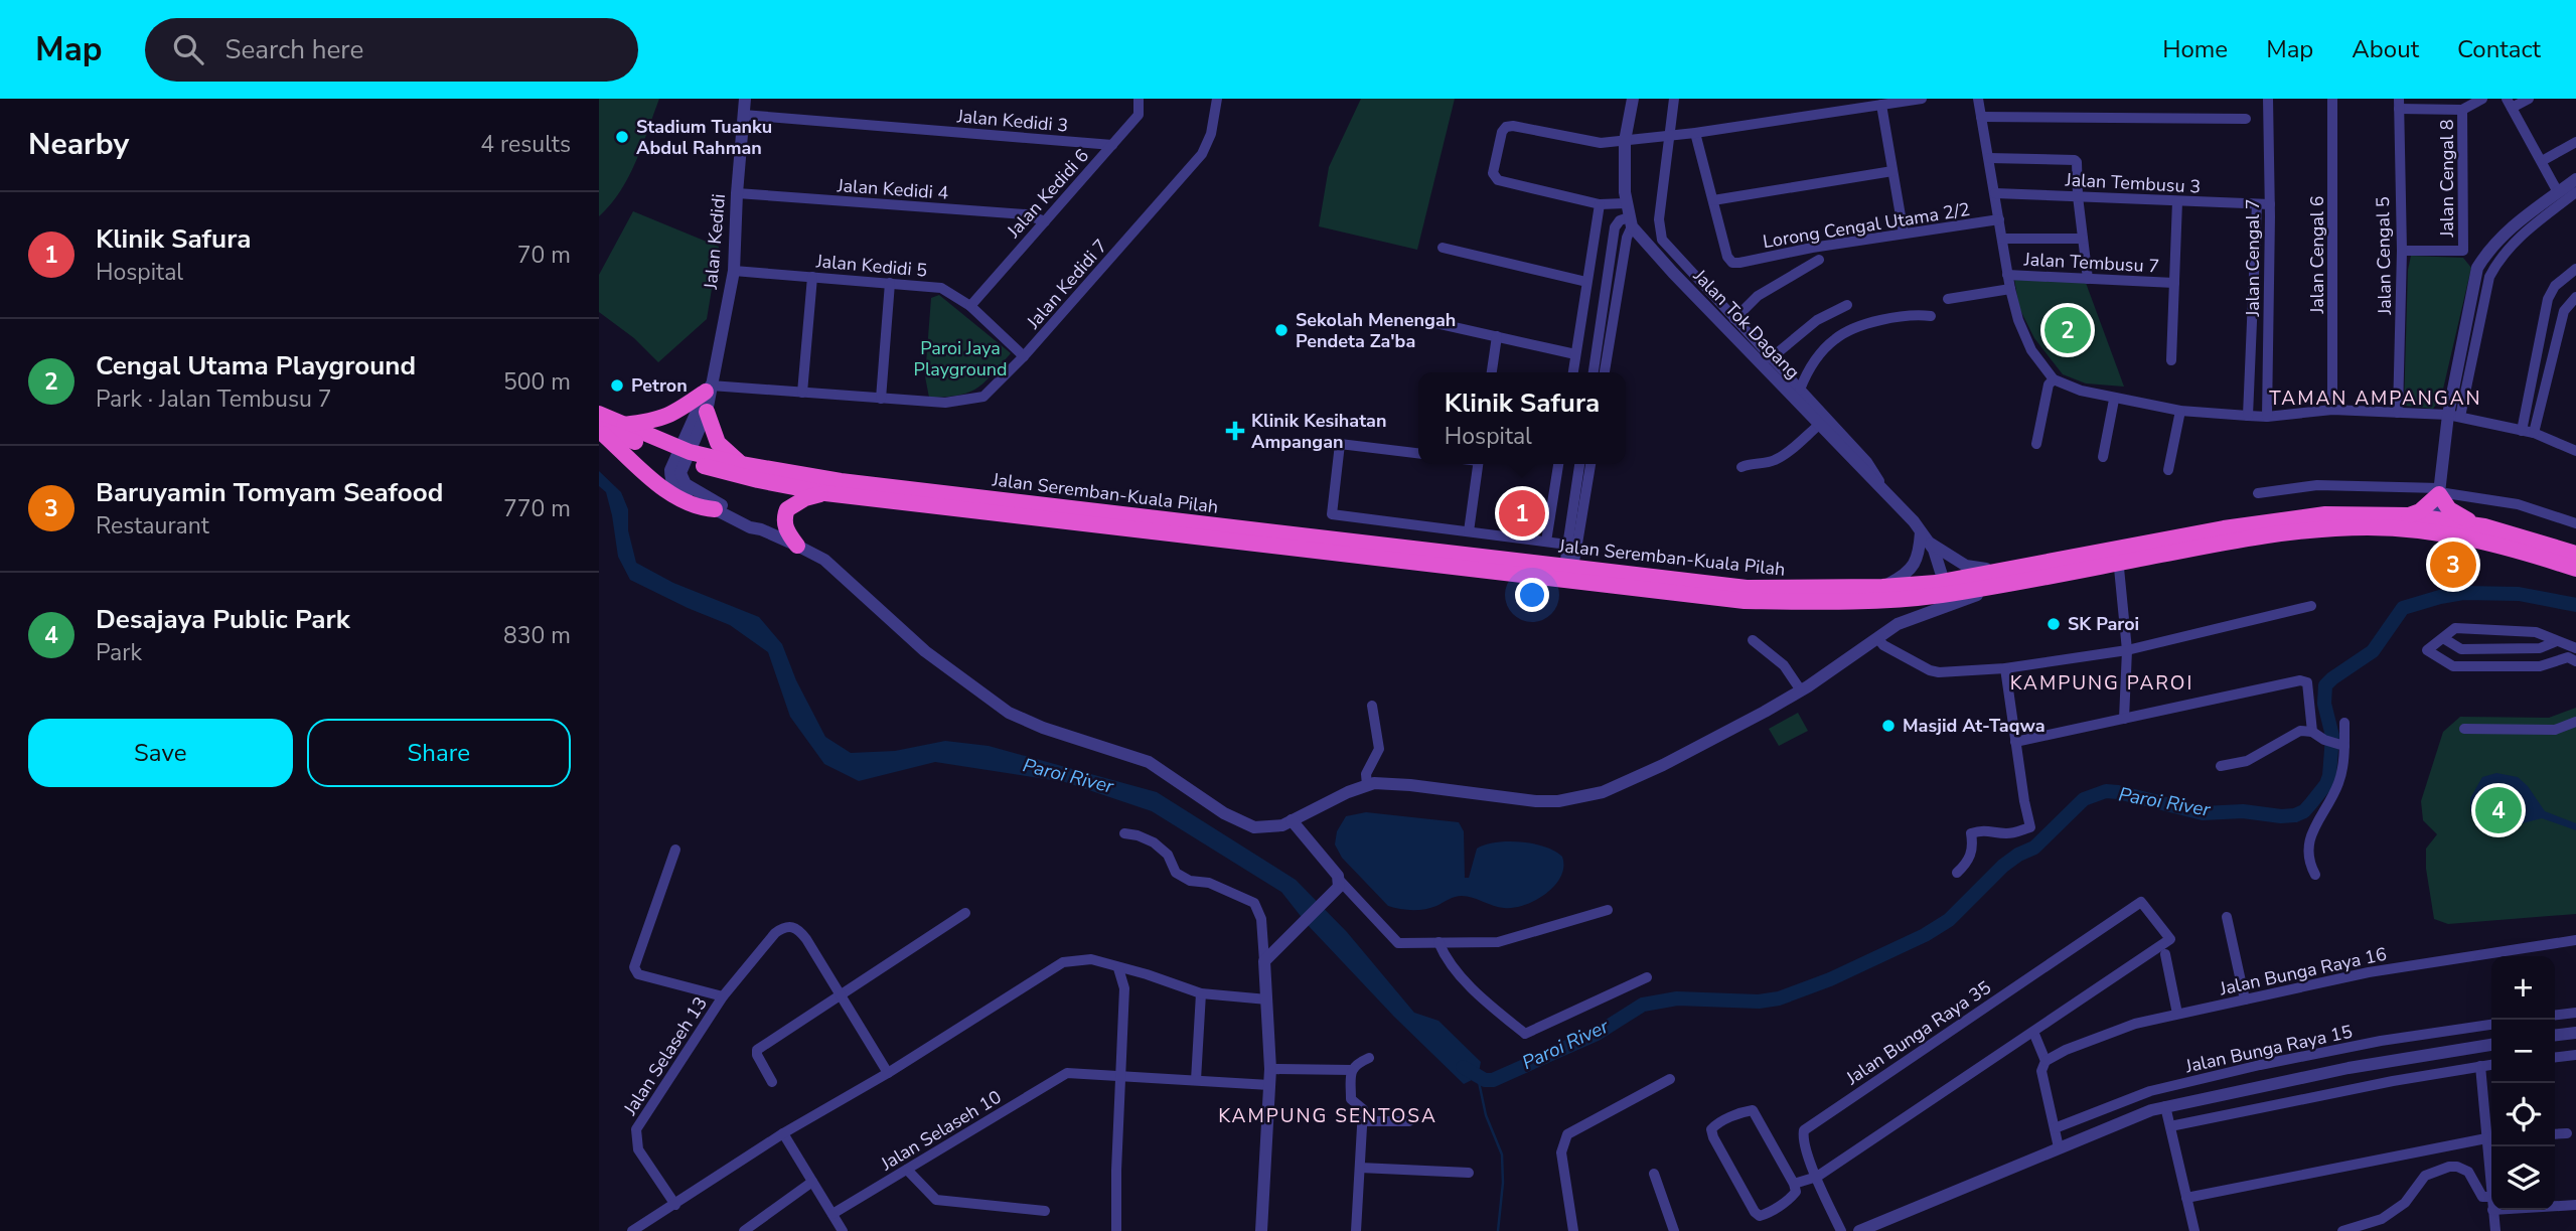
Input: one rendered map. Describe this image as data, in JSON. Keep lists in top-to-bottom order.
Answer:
{
  "streets": {
    "highway": ["Jalan Seremban-Kuala Pilah"],
    "street": [
      "Jalan Kedidi 3",
      "Jalan Cengal 8",
      "Jalan Tembusu 3",
      "Jalan Kedidi 4",
      "Jalan Kedidi 6",
      "Lorong Cengal Utama 2/2",
      "Jalan Kedidi",
      "Jalan Cengal 6",
      "Jalan Cengal 5",
      "Jalan Cengal 7",
      "Jalan Tembusu 7",
      "Jalan Kedidi 5",
      "Jalan Kedidi 7",
      "Jalan Tok Dagang",
      "Jalan Bunga Raya 16",
      "Jalan Bunga Raya 35",
      "Jalan Bunga Raya 15",
      "Jalan Selaseh 13",
      "Jalan Selaseh 10"
    ]
  },
  "crossings": [
    ["Jalan Kedidi 3", "Jalan Kedidi 6"],
    ["Jalan Kedidi 3", "Jalan Kedidi"],
    ["Jalan Cengal 8", "Jalan Cengal 5"],
    ["Jalan Tembusu 3", "Jalan Cengal 7"],
    ["Jalan Kedidi 4", "Jalan Kedidi 6"],
    ["Jalan Kedidi 4", "Jalan Kedidi"],
    ["Jalan Kedidi 6", "Jalan Kedidi 5"],
    ["Jalan Kedidi", "Jalan Kedidi 5"],
    ["Jalan Kedidi", "Jalan Kedidi 7"],
    ["Jalan Kedidi 5", "Jalan Kedidi 7"],
    ["Jalan Tok Dagang", "Jalan Seremban-Kuala Pilah"]
  ],
  "districts": ["TAMAN AMPANGAN", "KAMPUNG PAROI", "KAMPUNG SENTOSA"],
  "water": ["Paroi River"],
  "parks": ["Paroi Jaya Playground"],
  "places": {
    "other": [
      "Stadium Tuanku Abdul Rahman",
      "Sekolah Menengah Pendeta Za'ba",
      "Petron",
      "SK Paroi",
      "Masjid At-Taqwa"
    ],
    "health": ["Klinik Kesihatan Ampangan"]
  },
  "page": {
    "header": "Map",
    "search": "Search here",
    "nav": [
      "Home",
      "Map",
      "About",
      "Contact"
    ],
    "heading": ["Nearby", "4 results"],
    "list": [
      {
        "mark": "1",
        "name": "Klinik Safura",
        "note": "Hospital",
        "value": "70 m"
      },
      {
        "mark": "2",
        "name": "Cengal Utama Playground",
        "note": "Park · Jalan Tembusu 7",
        "value": "500 m"
      },
      {
        "mark": "3",
        "name": "Baruyamin Tomyam Seafood",
        "note": "Restaurant",
        "value": "770 m"
      },
      {
        "mark": "4",
        "name": "Desajaya Public Park",
        "note": "Park",
        "value": "830 m"
      }
    ],
    "pins": [
      "2",
      "1",
      "3",
      "4"
    ],
    "popup": ["Klinik Safura", "Hospital"],
    "buttons": ["Save", "Share"],
    "map_buttons": ["+", "−"]
  }
}
